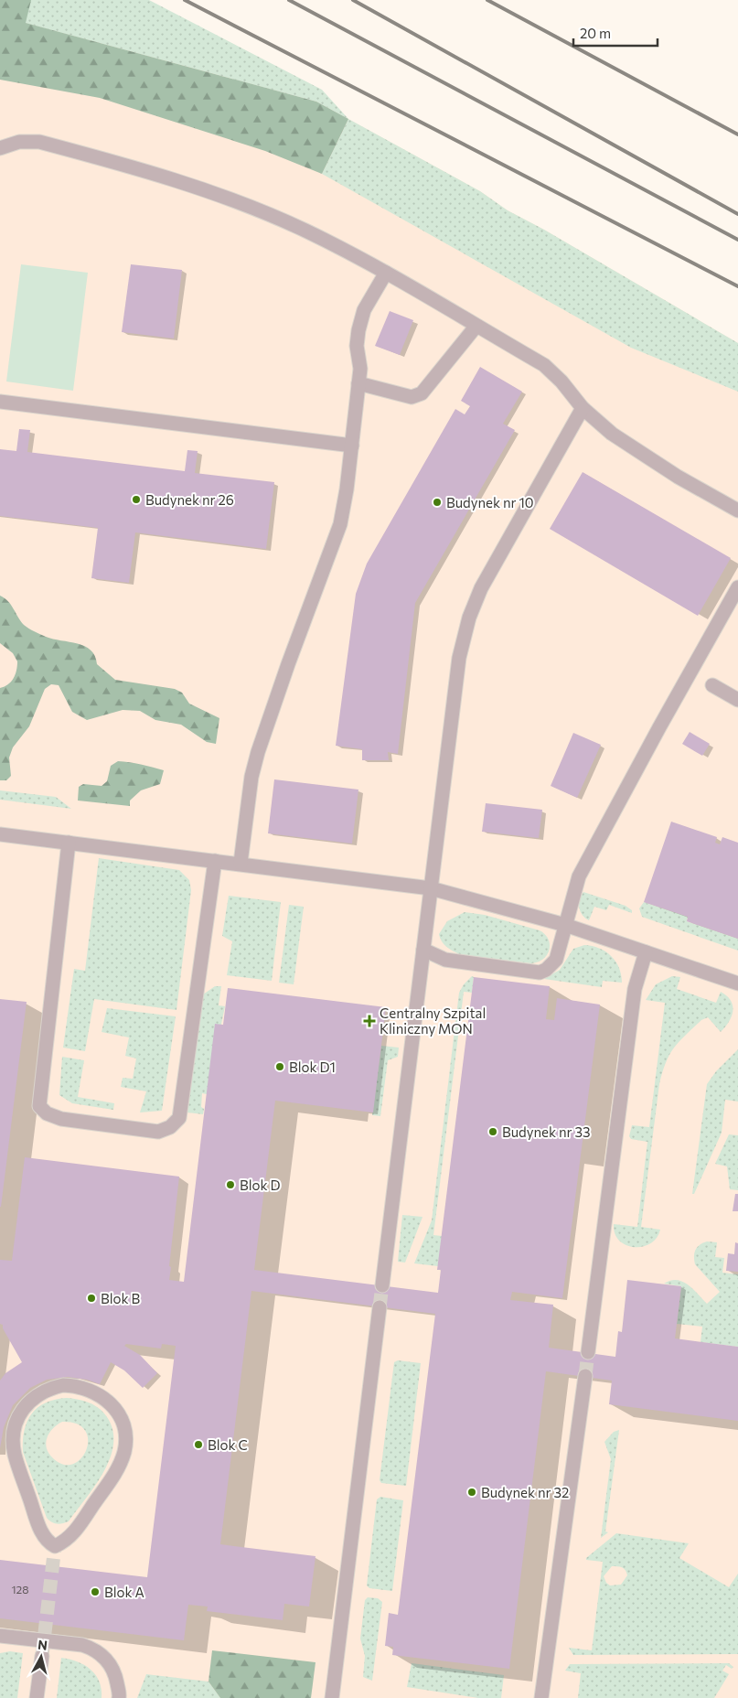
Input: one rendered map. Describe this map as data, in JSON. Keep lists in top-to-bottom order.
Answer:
{
  "places": {
    "other": [
      "Budynek nr 26",
      "Budynek nr 10",
      "Blok D1",
      "Budynek nr 33",
      "Blok D",
      "Blok B",
      "Blok C",
      "Budynek nr 32",
      "Blok A"
    ],
    "health": ["Centralny Szpital Kliniczny MON"]
  },
  "house_numbers": ["128"],
  "scale_bar": "20 m",
  "north": "top"
}
